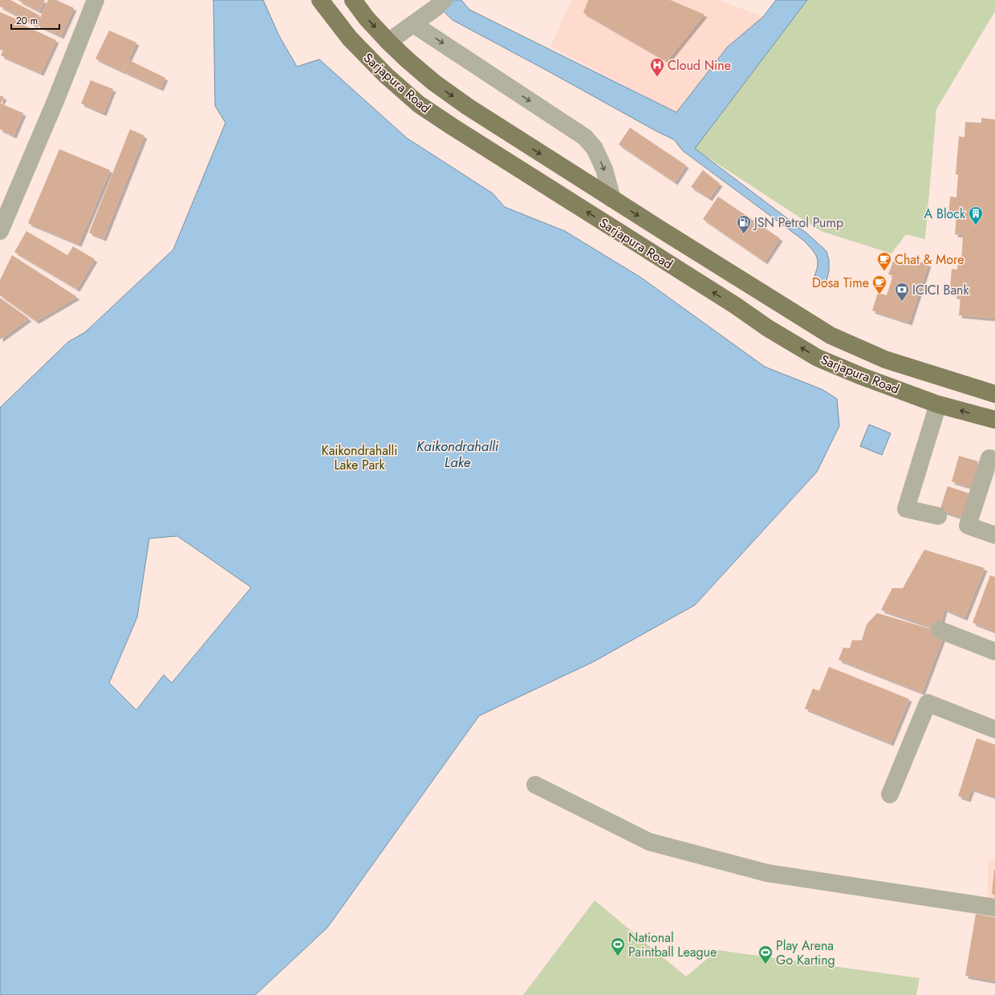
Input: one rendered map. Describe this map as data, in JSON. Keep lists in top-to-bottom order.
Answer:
{
  "streets": {
    "main road": ["Sarjapura Road"]
  },
  "water": ["Kaikondrahalli Lake"],
  "parks": ["Kaikondrahalli Lake Park"],
  "places": {
    "hospital": ["Cloud Nine"],
    "building": ["A Block"],
    "fuel station": ["JSN Petrol Pump"],
    "cafe": ["Chat & More", "Dosa Time"],
    "bank": ["ICICI Bank"],
    "sports": ["National Paintball League", "Play Arena Go Karting"]
  },
  "scale_bar": "20 m"
}
